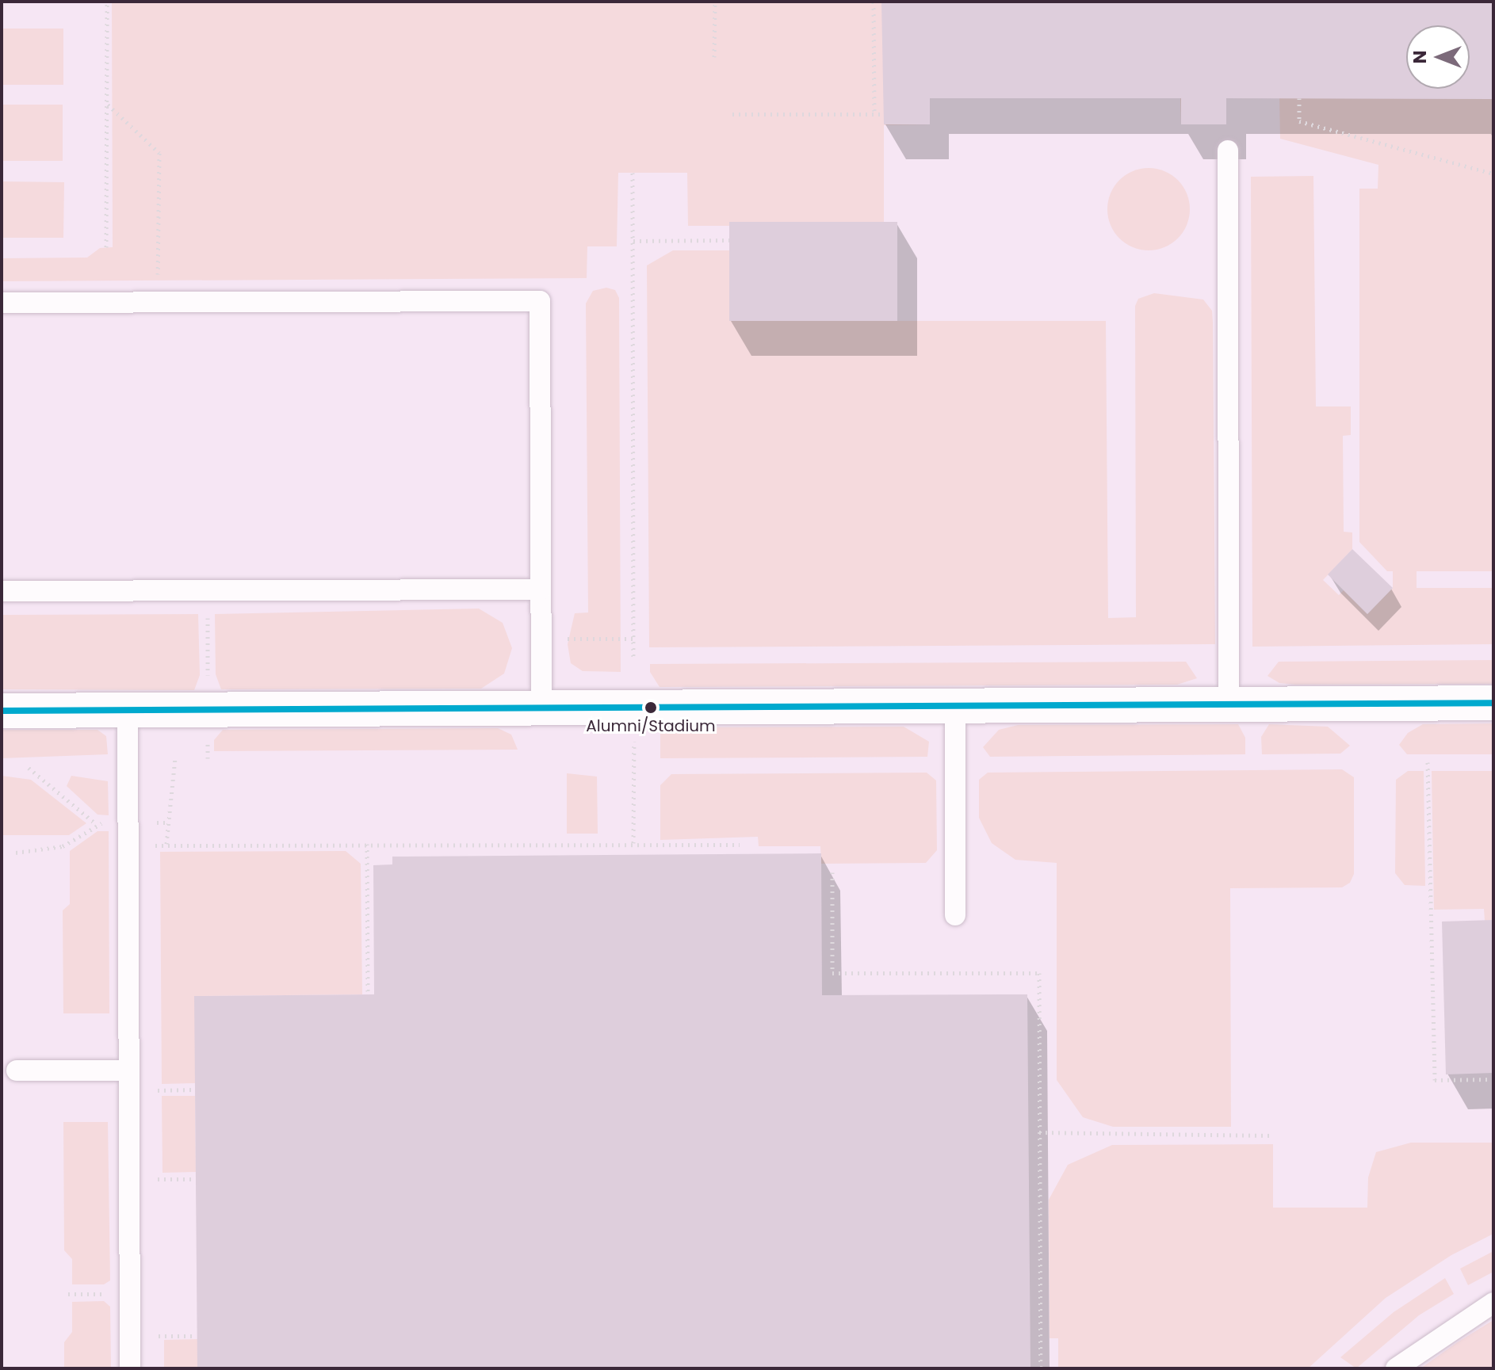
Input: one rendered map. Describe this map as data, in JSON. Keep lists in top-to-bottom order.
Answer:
{
  "places": ["Alumni/Stadium"],
  "north": "left"
}
